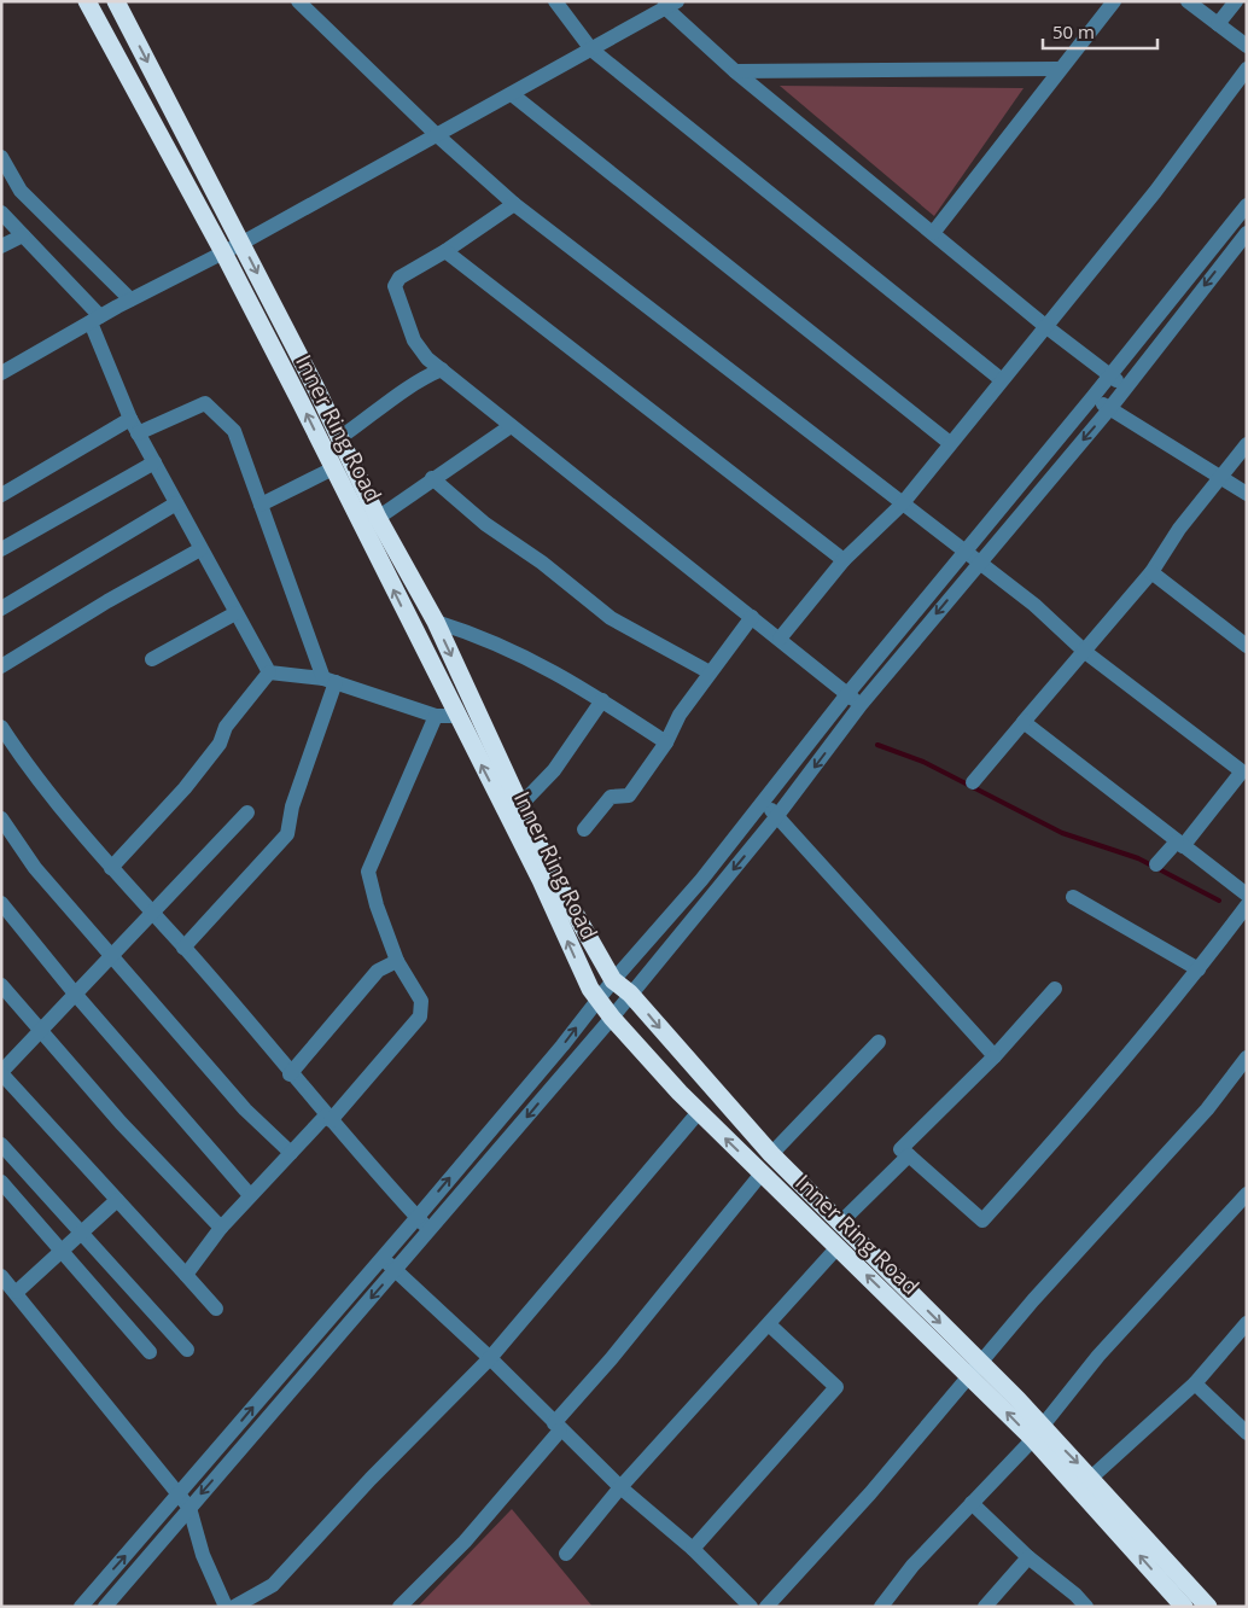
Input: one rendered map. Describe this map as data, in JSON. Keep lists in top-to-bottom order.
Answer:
{
  "streets": {
    "highway": ["Inner Ring Road"]
  },
  "scale_bar": "50 m"
}
